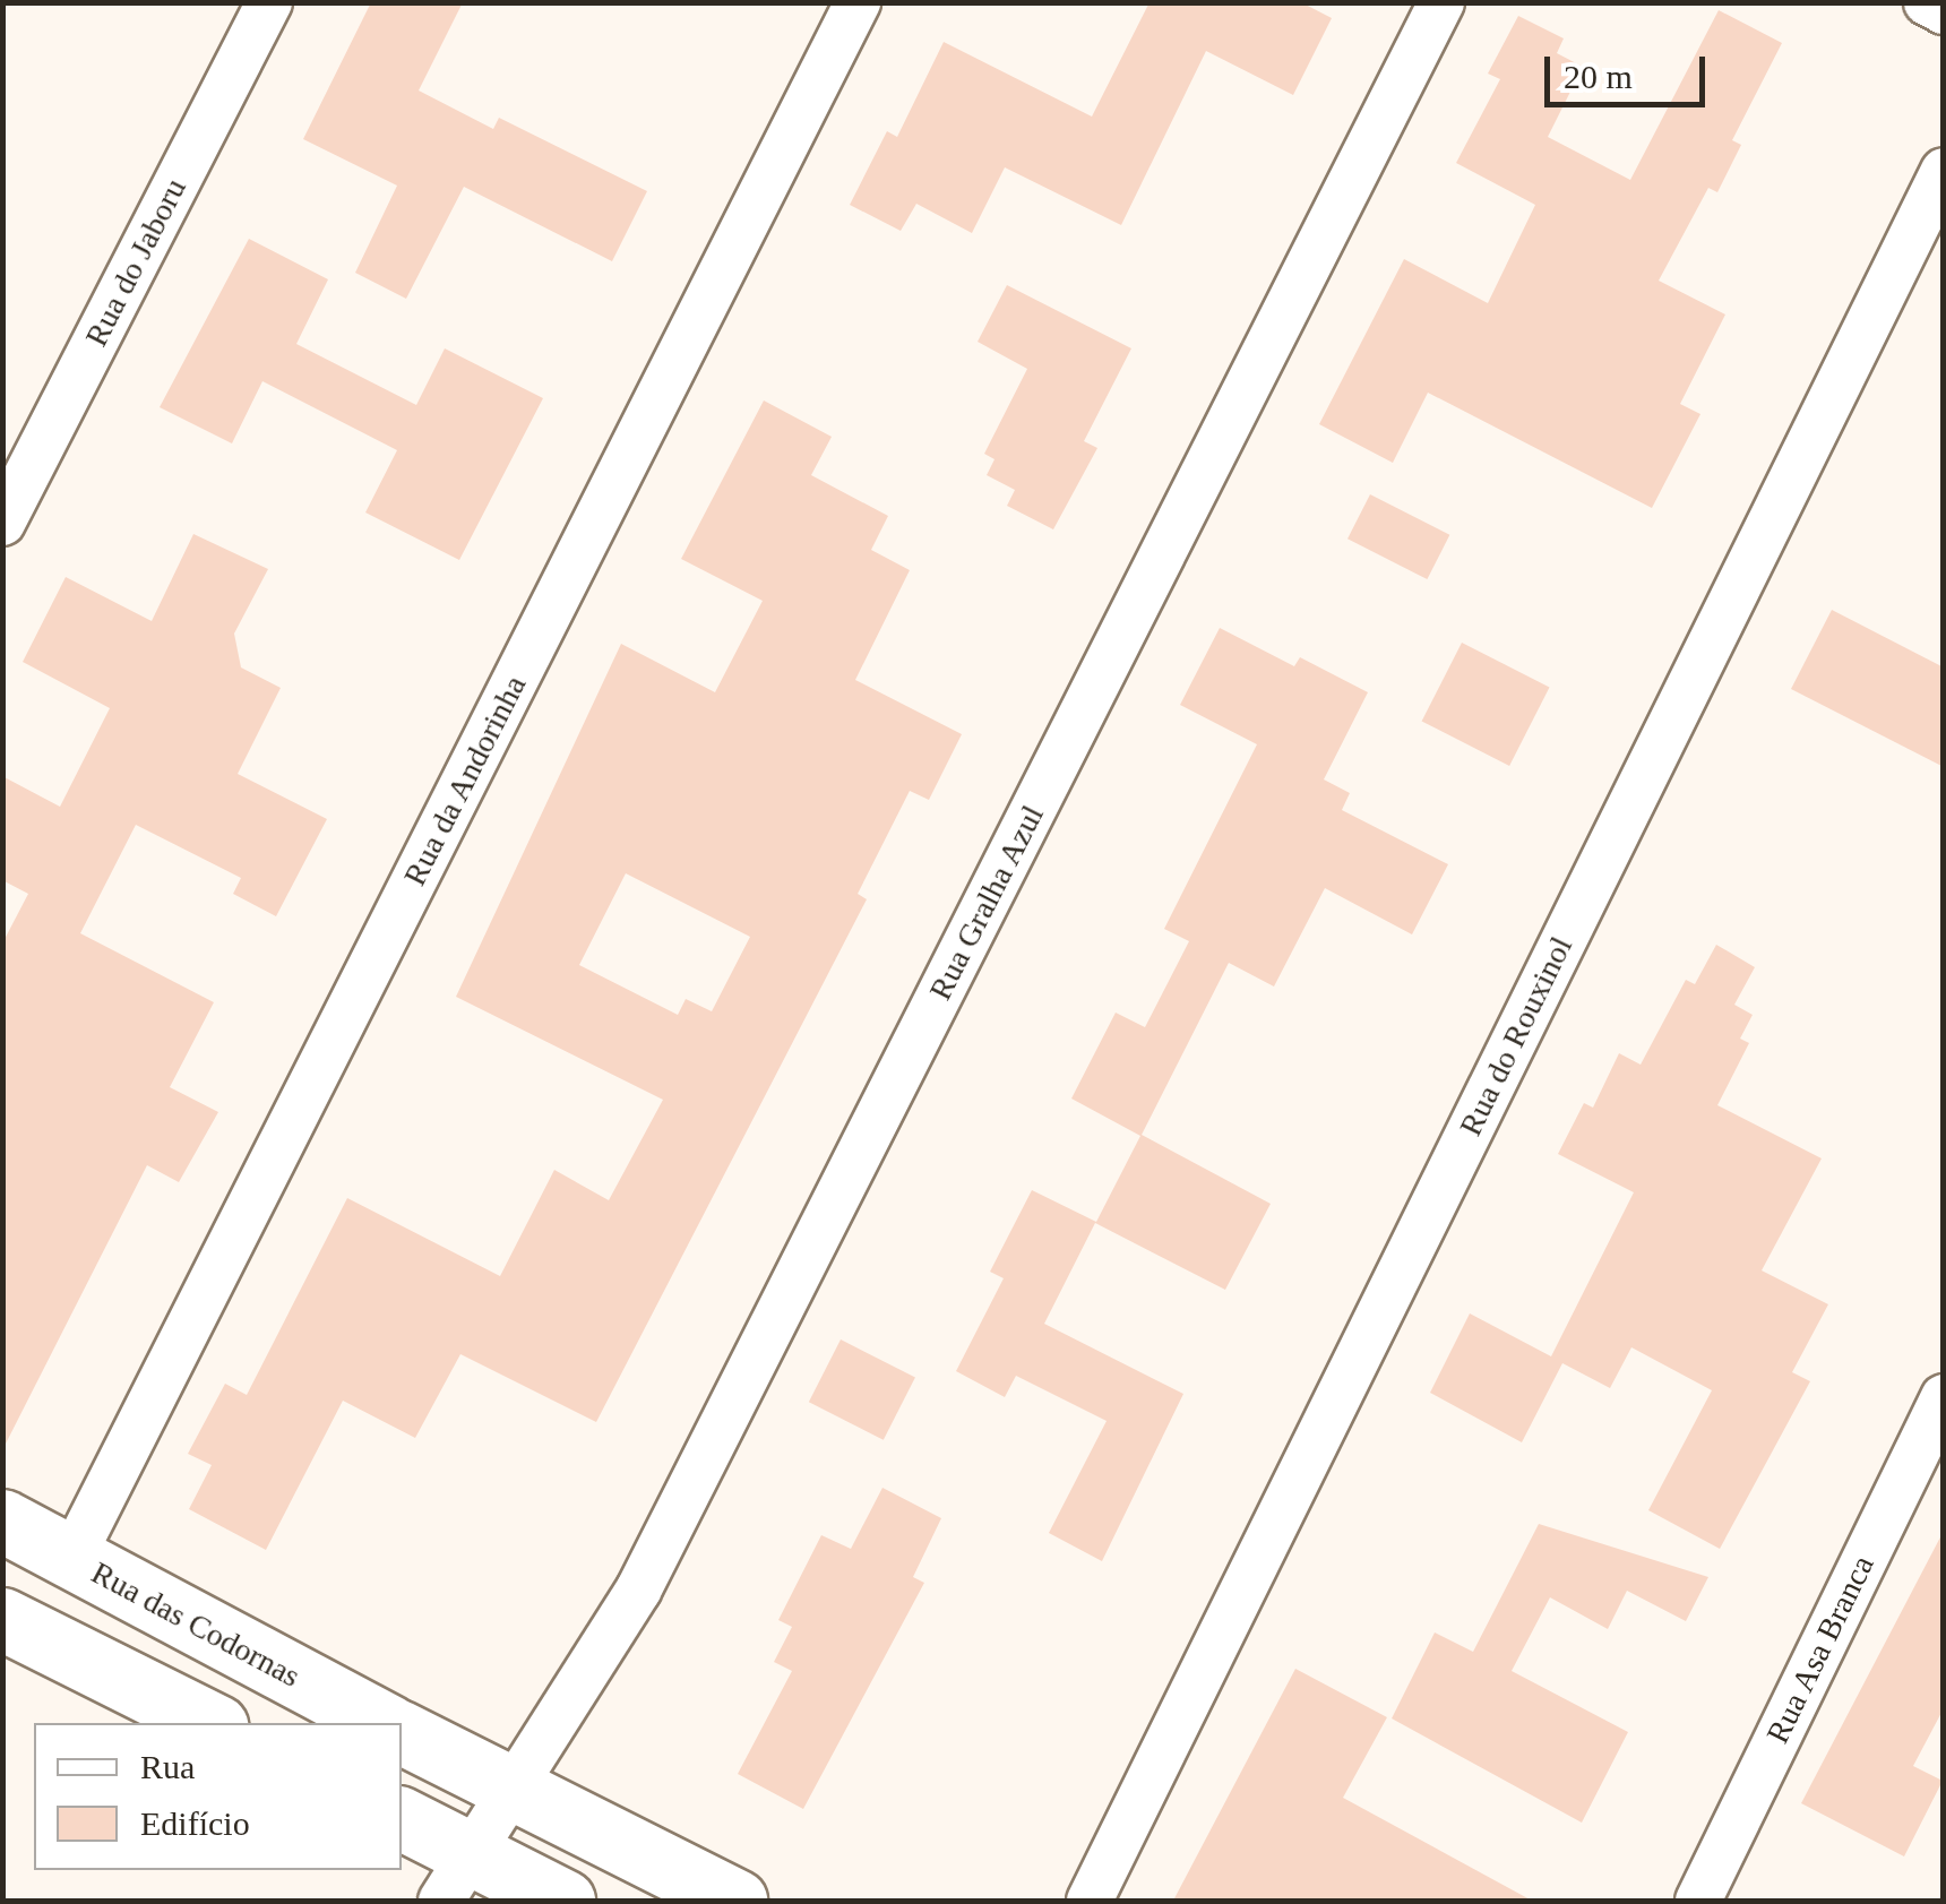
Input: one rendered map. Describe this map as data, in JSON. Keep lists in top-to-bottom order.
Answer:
{
  "streets": {
    "street": [
      "Rua do Jaboru",
      "Rua da Andorinha",
      "Rua Gralha Azul",
      "Rua do Rouxinol",
      "Rua das Codornas",
      "Rua Asa Branca"
    ]
  },
  "crossings": [
    ["Rua da Andorinha", "Rua das Codornas"]
  ],
  "legend": ["Rua", "Edifício"],
  "scale_bar": "20 m"
}
